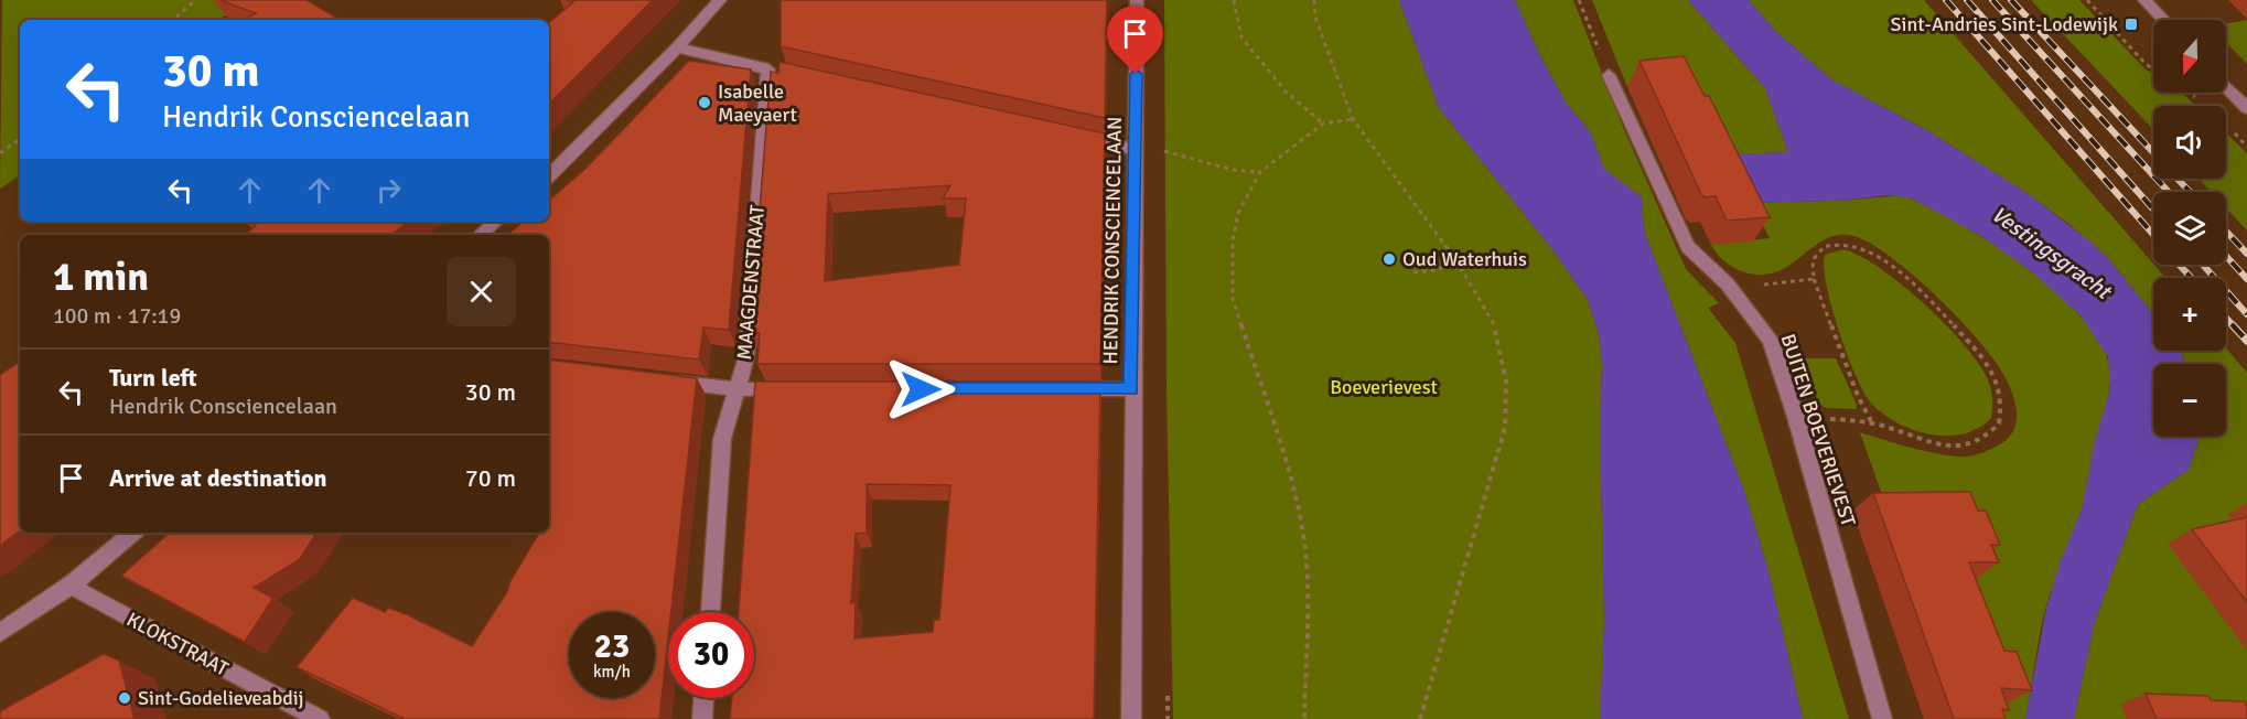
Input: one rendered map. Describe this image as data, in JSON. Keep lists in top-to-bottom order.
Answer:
{
  "streets": {
    "street": [
      "HENDRIK CONSCIENCELAAN",
      "MAAGDENSTRAAT",
      "BUITEN BOEVERIEVEST",
      "KLOKSTRAAT"
    ]
  },
  "water": ["Vestingsgracht"],
  "parks": ["Boeverievest"],
  "places": {
    "transit": ["Sint-Andries Sint-Lodewijk"],
    "other": ["Isabelle Maeyaert", "Oud Waterhuis", "Sint-Godelieveabdij"]
  },
  "north": "bottom",
  "page": {
    "map_buttons": ["+", "−"],
    "turn": ["30 m", "Hendrik Consciencelaan"],
    "heading": ["1 min", "100 m · 17:19"],
    "list": [
      {
        "name": "Turn left",
        "note": "Hendrik Consciencelaan",
        "value": "30 m"
      },
      {
        "name": "Arrive at destination",
        "value": "70 m"
      }
    ],
    "speed": "23 km/h",
    "limit": "30"
  }
}
